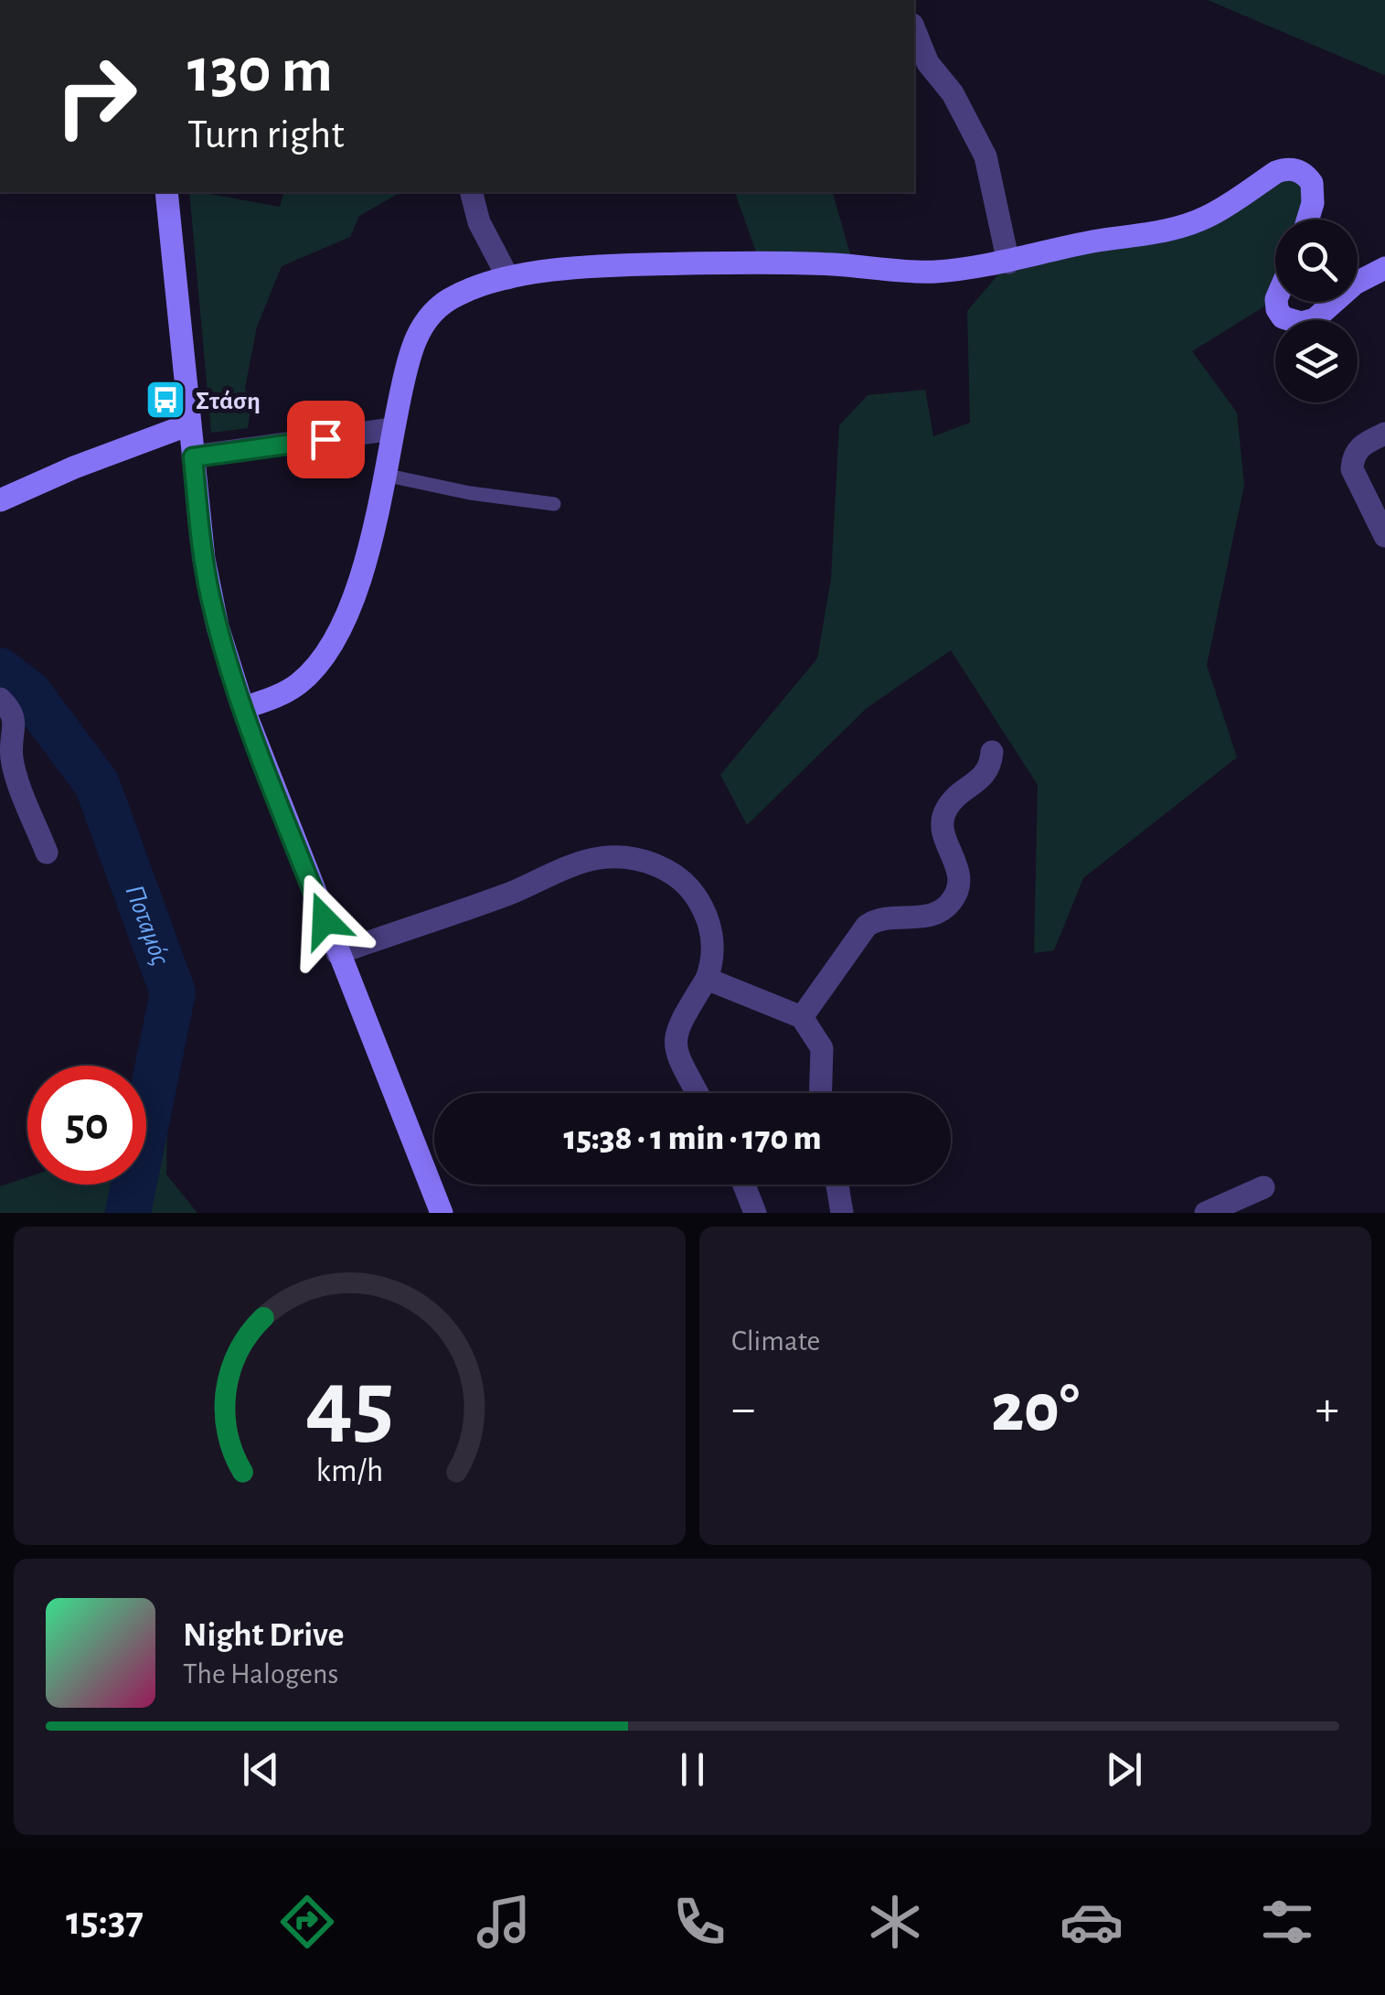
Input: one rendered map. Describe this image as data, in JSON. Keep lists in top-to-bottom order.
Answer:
{
  "water": ["Ποταμός"],
  "places": {
    "bus stop": ["Στάση"]
  },
  "page": {
    "turn": ["130 m", "Turn right"],
    "limit": "50",
    "trip": "15:38 · 1 min · 170 m",
    "tile": "Climate",
    "heat": ["−", "20°", "+"],
    "song": ["Night Drive", "The Halogens"],
    "tabs": "15:37",
    "gauge": ["45", "km/h"]
  }
}
